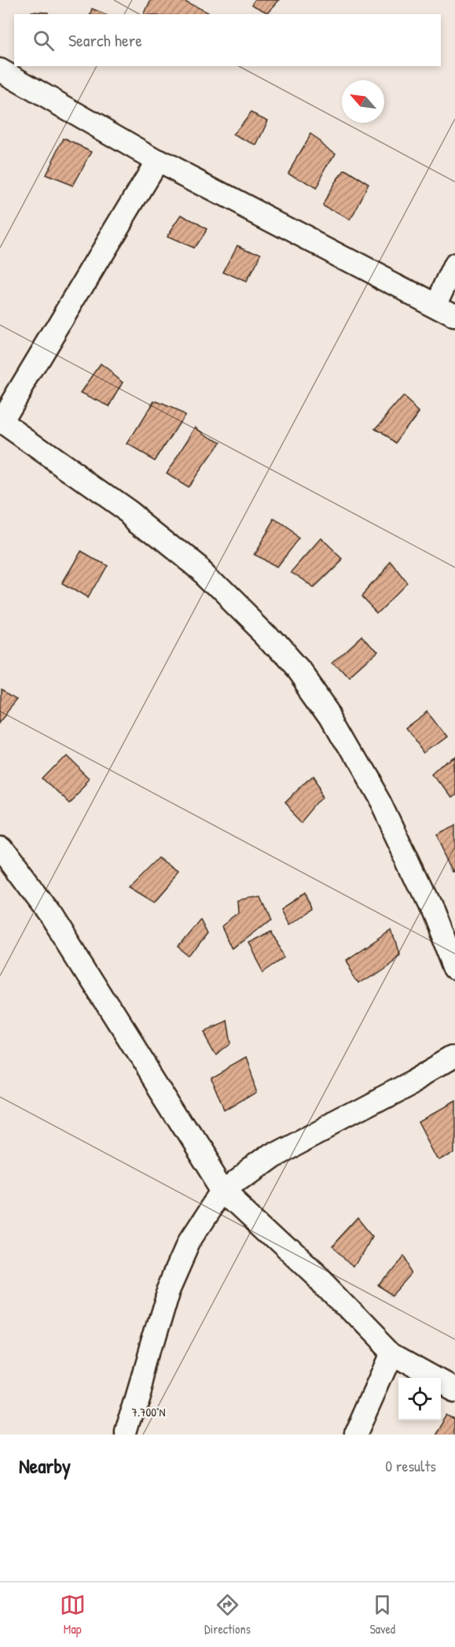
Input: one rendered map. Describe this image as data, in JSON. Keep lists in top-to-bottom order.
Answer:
{
  "north": "top left",
  "page": {
    "search": "Search here",
    "heading": ["Nearby", "0 results"],
    "nav": ["Map", "Directions", "Saved"]
  },
  "coordinates": ["7.700°N"]
}
